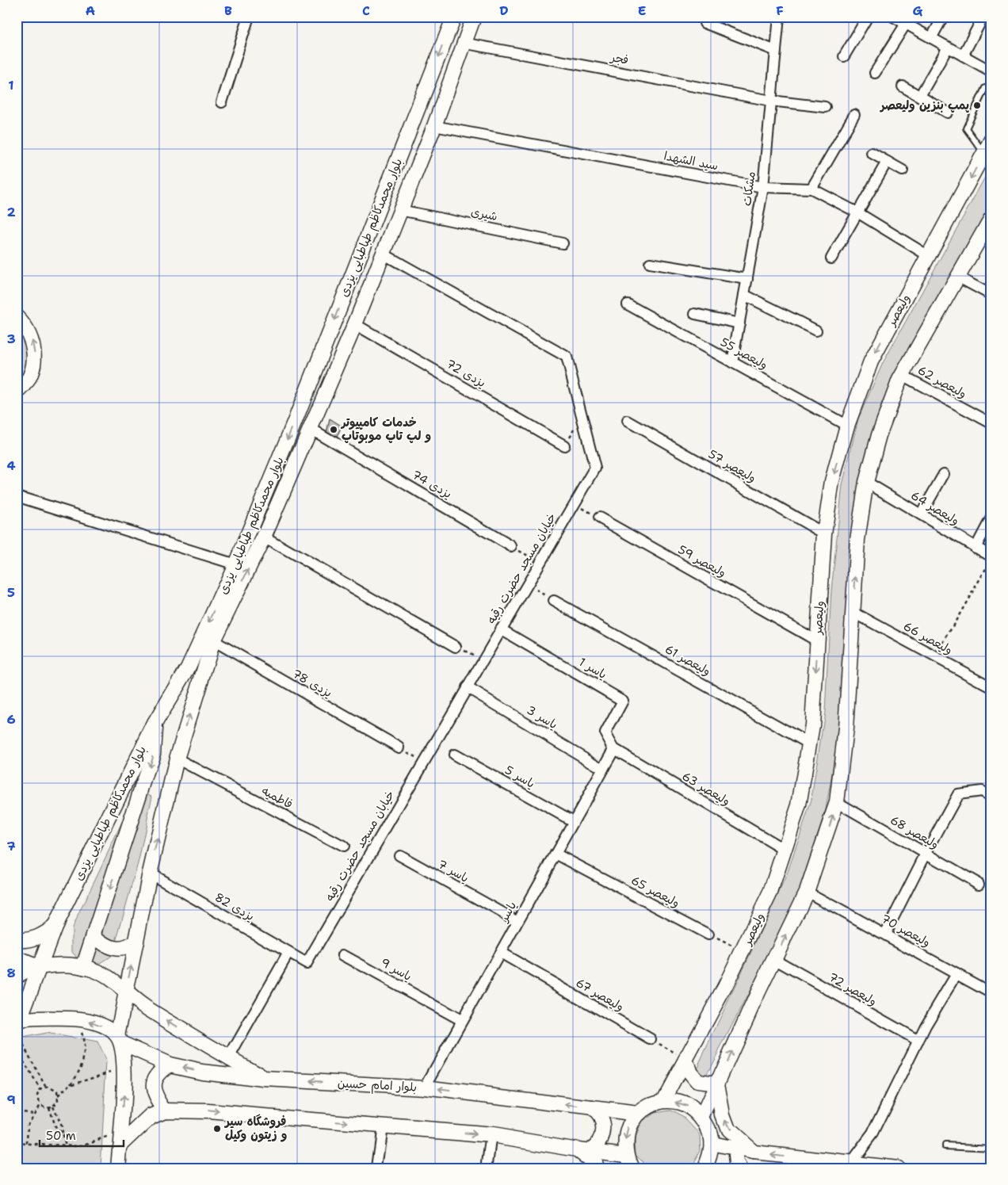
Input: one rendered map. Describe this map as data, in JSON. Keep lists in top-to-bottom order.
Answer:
{
  "streets": {
    "main road": ["بلوار محمدکاظم طباطبایی یزدی", "ولیعصر", "بلوار امام حسین"],
    "street": [
      "فجر",
      "سید الشهدا",
      "مشکات",
      "شیری",
      "ولیعصر 55",
      "یزدی 72",
      "ولیعصر 62",
      "ولیعصر 57",
      "یزدی 74",
      "ولیعصر 64",
      "ولیعصر 59",
      "خیابان مسجد حضرت رقیه",
      "ولیعصر 66",
      "ولیعصر 61",
      "یاسر 1",
      "یزدی 78",
      "یاسر 3",
      "یاسر 5",
      "ولیعصر 63",
      "فاطمیه",
      "ولیعصر 68",
      "یاسر 7",
      "ولیعصر 65",
      "یزدی 82",
      "یاسر",
      "ولیعصر 70",
      "یاسر 9",
      "ولیعصر 72",
      "ولیعصر 67"
    ]
  },
  "crossings": [
    ["فجر", "مشکات"],
    ["فجر", "بلوار محمدکاظم طباطبایی یزدی"],
    ["سید الشهدا", "مشکات"],
    ["سید الشهدا", "بلوار محمدکاظم طباطبایی یزدی"],
    ["سید الشهدا", "ولیعصر"],
    ["مشکات", "ولیعصر 55"],
    ["شیری", "بلوار محمدکاظم طباطبایی یزدی"],
    ["بلوار محمدکاظم طباطبایی یزدی", "یزدی 72"],
    ["بلوار محمدکاظم طباطبایی یزدی", "یزدی 74"],
    ["بلوار محمدکاظم طباطبایی یزدی", "خیابان مسجد حضرت رقیه"],
    ["بلوار محمدکاظم طباطبایی یزدی", "یزدی 78"],
    ["بلوار محمدکاظم طباطبایی یزدی", "فاطمیه"],
    ["بلوار محمدکاظم طباطبایی یزدی", "یزدی 82"],
    ["بلوار محمدکاظم طباطبایی یزدی", "بلوار امام حسین"],
    ["ولیعصر", "ولیعصر 55"],
    ["ولیعصر", "ولیعصر 57"],
    ["ولیعصر", "ولیعصر 59"],
    ["ولیعصر", "ولیعصر 61"],
    ["ولیعصر", "ولیعصر 63"],
    ["خیابان مسجد حضرت رقیه", "یاسر 1"],
    ["خیابان مسجد حضرت رقیه", "یاسر 3"],
    ["خیابان مسجد حضرت رقیه", "یزدی 82"],
    ["یاسر 1", "ولیعصر 63"],
    ["یاسر 1", "یاسر"],
    ["یاسر 3", "یاسر"],
    ["یاسر 5", "یاسر"],
    ["ولیعصر 63", "یاسر"],
    ["یاسر 7", "یاسر"],
    ["ولیعصر 65", "یاسر"],
    ["یاسر", "یاسر 9"],
    ["یاسر", "ولیعصر 67"],
    ["یاسر", "بلوار امام حسین"]
  ],
  "places": ["پمپ بنزین ولیعصر", "خدمات کامپیوتر و لپ تاپ موبوتاپ", "فروشگاه سیر و زیتون وکیل"],
  "scale_bar": "50 m",
  "grid": {
    "columns": [
      "A",
      "B",
      "C",
      "D",
      "E",
      "F",
      "G"
    ],
    "rows": [
      "1",
      "2",
      "3",
      "4",
      "5",
      "6",
      "7",
      "8",
      "9"
    ]
  }
}
